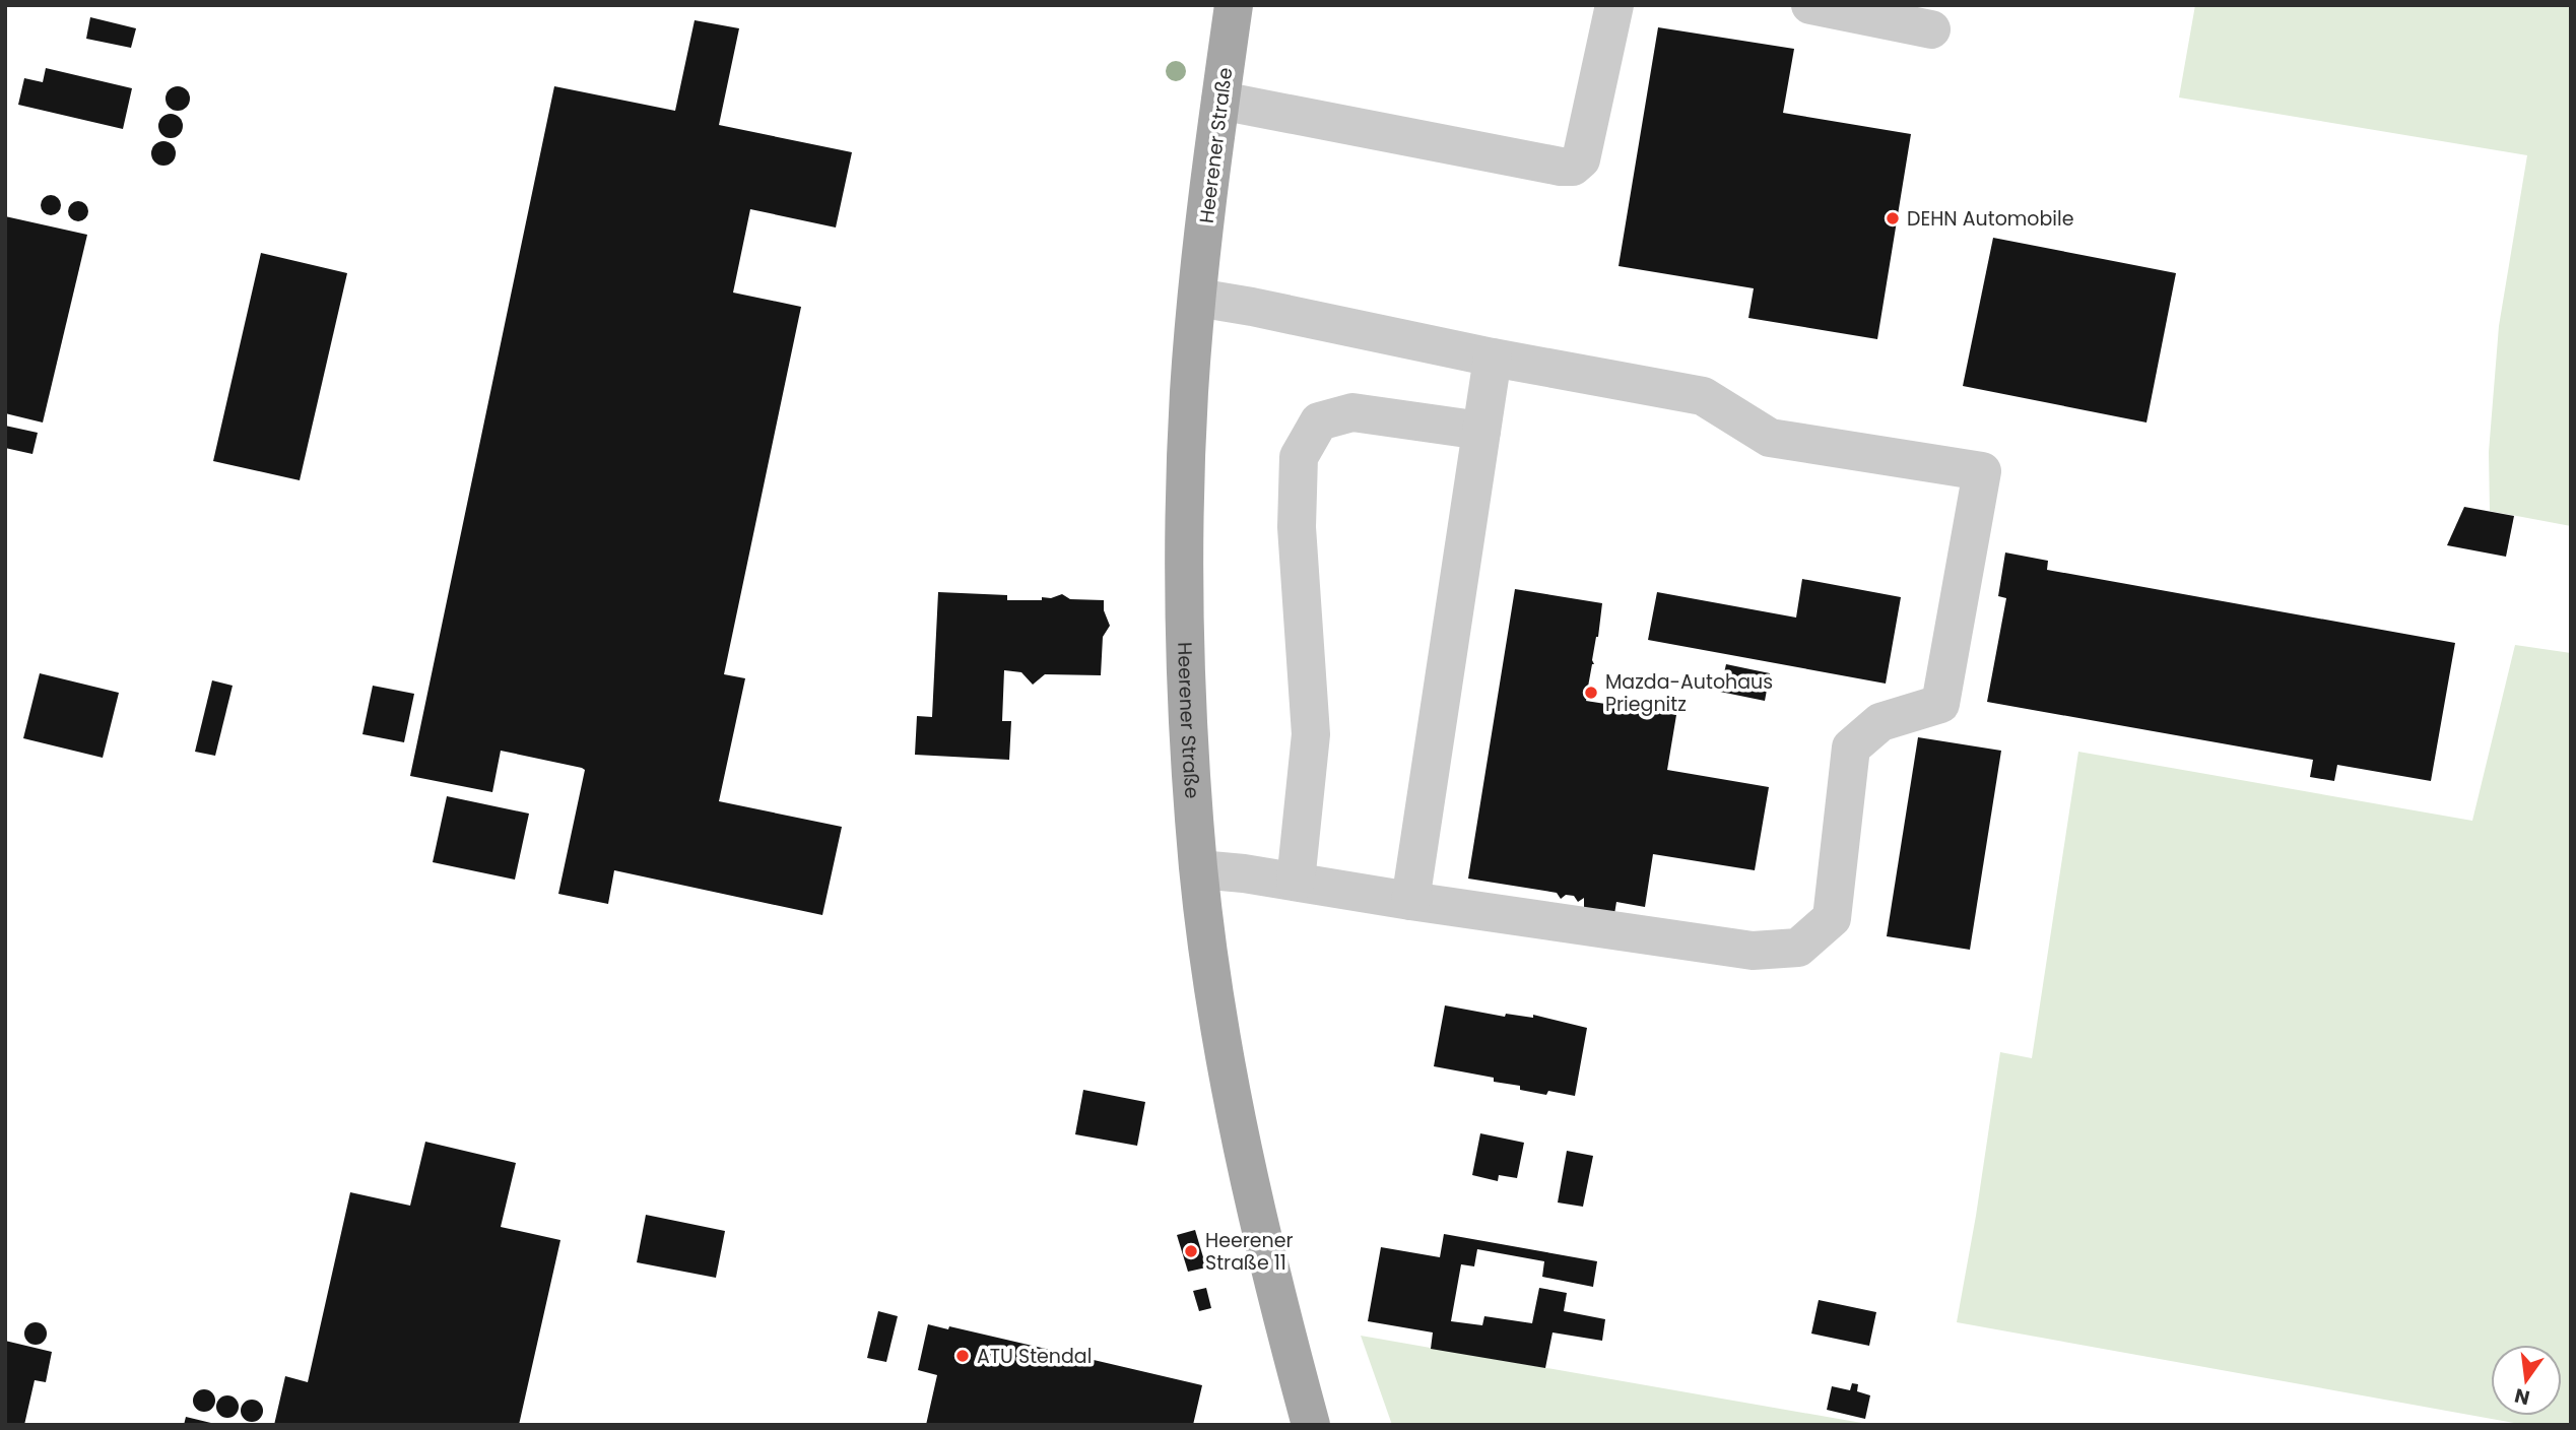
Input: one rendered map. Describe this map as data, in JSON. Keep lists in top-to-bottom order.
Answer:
{
  "streets": {
    "main road": ["Heerener Straße"]
  },
  "places": [
    "DEHN Automobile",
    "Mazda-Autohaus Priegnitz",
    "Heerener Straße 11",
    "ATU Stendal"
  ],
  "north": "bottom"
}
